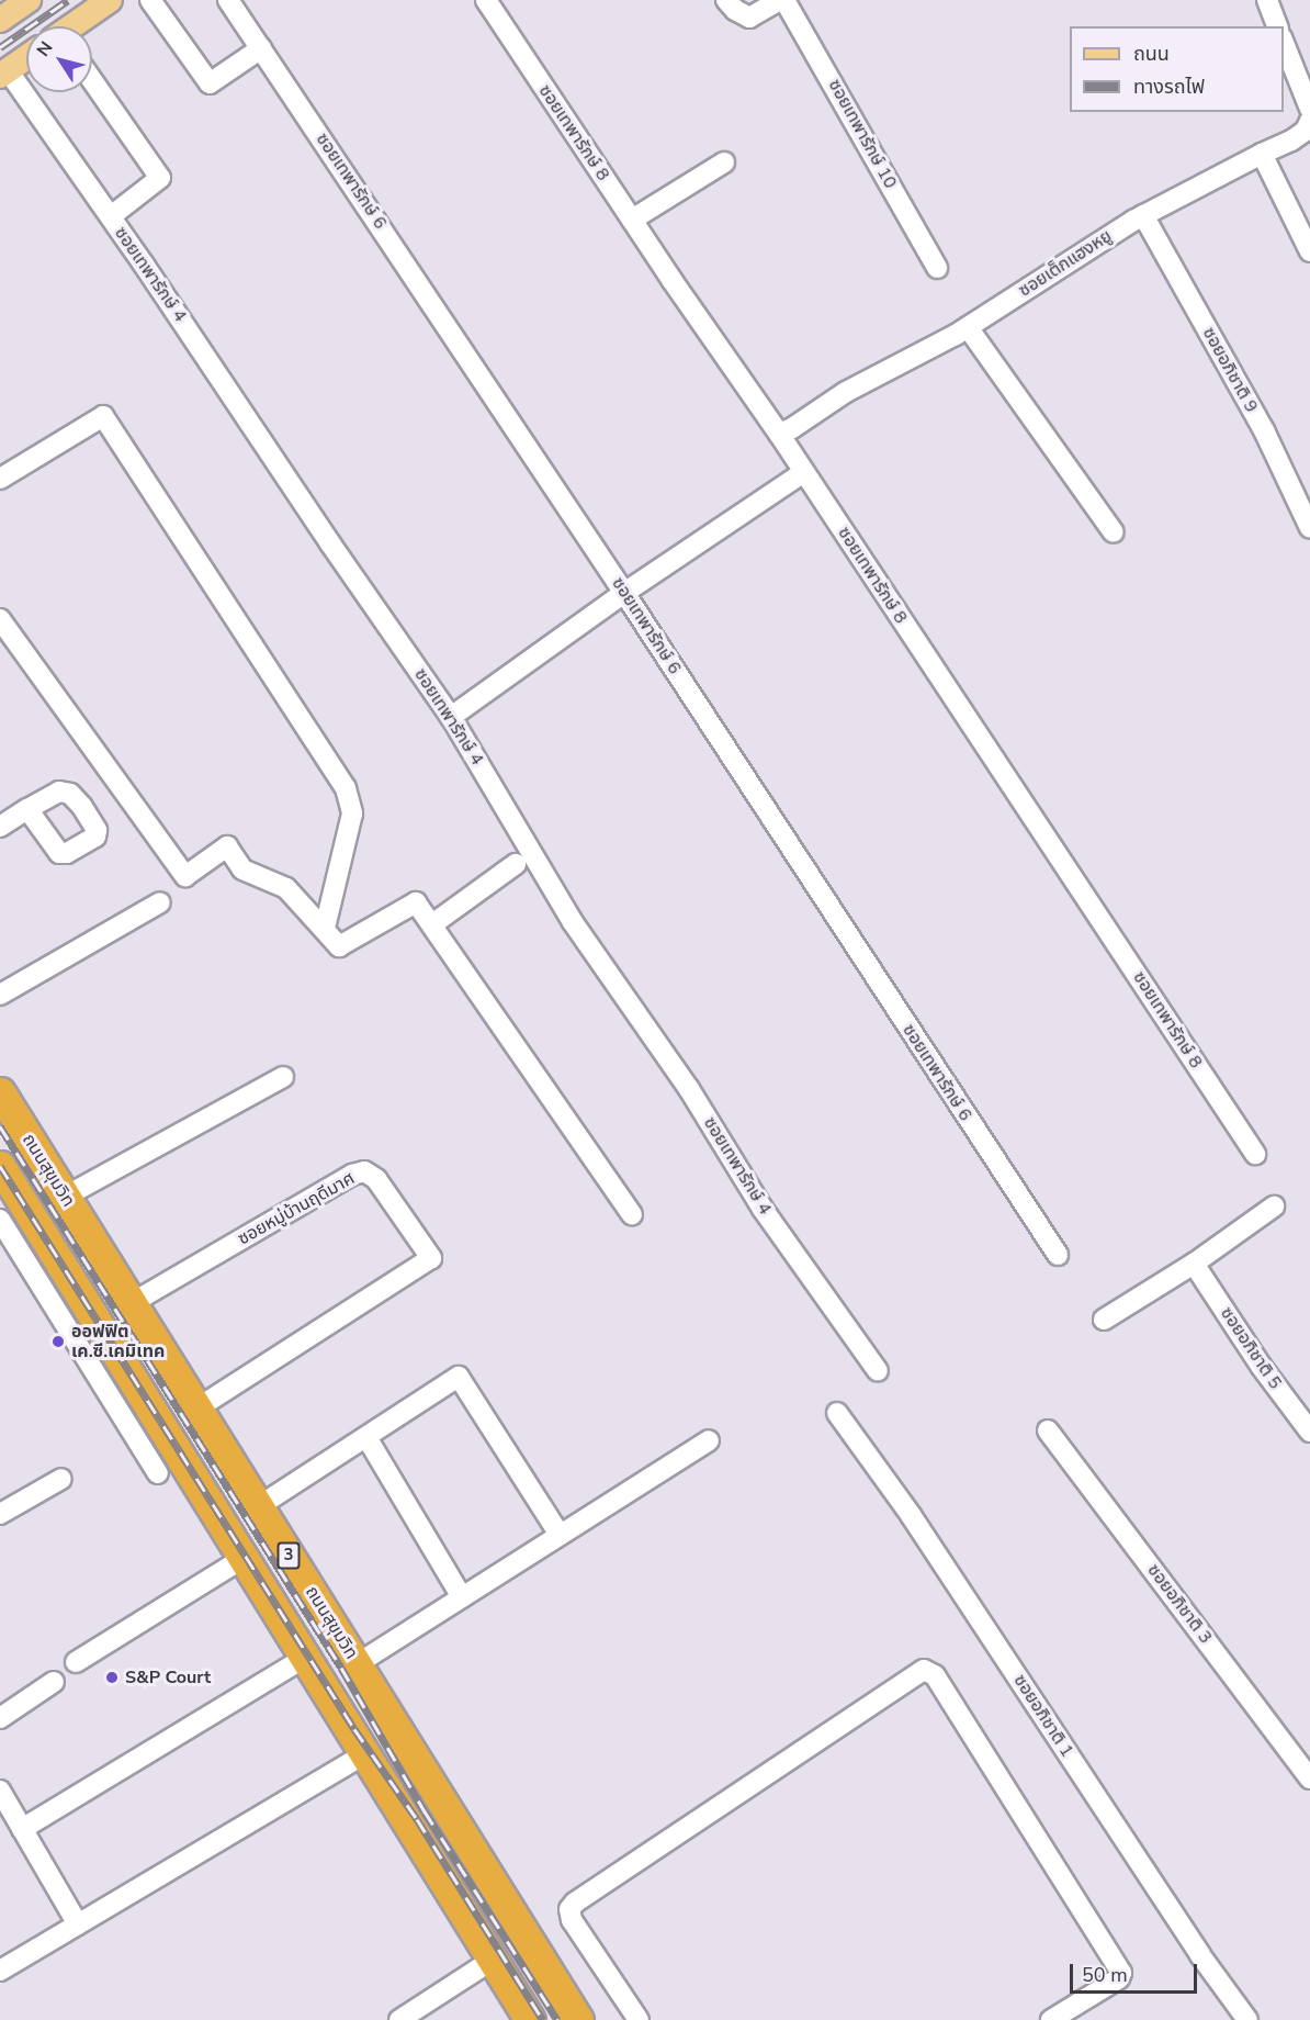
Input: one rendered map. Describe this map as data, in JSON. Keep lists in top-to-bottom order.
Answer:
{
  "streets": {
    "highway": ["ถนนสุขุมวิท", "3"],
    "street": [
      "ซอยเทพารักษ์ 8",
      "ซอยเทพารักษ์ 10",
      "ซอยเทพารักษ์ 6",
      "ซอยเต็กแฮงหยู",
      "ซอยเทพารักษ์ 4",
      "ซอยอภิชาติ 9",
      "ซอยหมู่บ้านฤดีมาศ",
      "ซอยอภิชาติ 5",
      "ซอยอภิชาติ 3",
      "ซอยอภิชาติ 1"
    ]
  },
  "crossings": [
    ["ซอยเทพารักษ์ 8", "ซอยเต็กแฮงหยู"],
    ["ซอยเต็กแฮงหยู", "ซอยอภิชาติ 9"],
    ["ถนนสุขุมวิท", "ซอยหมู่บ้านฤดีมาศ"]
  ],
  "places": ["ออฟฟิต เค.ซี.เคมิเทค", "S&P Court"],
  "legend": ["ถนน", "ทางรถไฟ"],
  "scale_bar": "50 m",
  "north": "top left"
}
